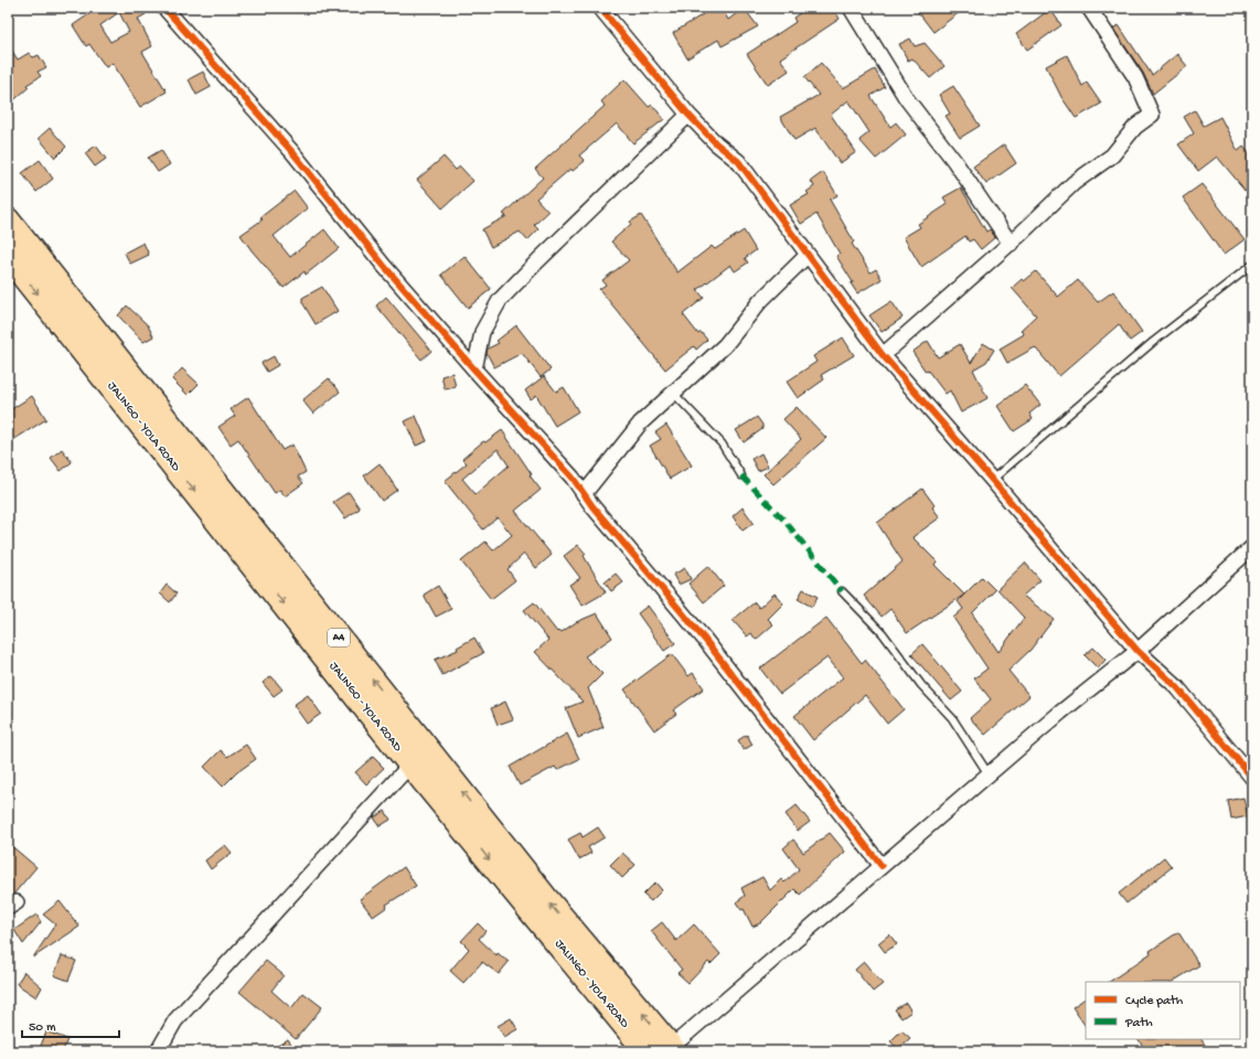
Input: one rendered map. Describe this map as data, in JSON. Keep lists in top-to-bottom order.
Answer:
{
  "streets": {
    "highway": ["JALINGO - YOLA ROAD", "A4"]
  },
  "legend": ["Cycle path", "Path"],
  "scale_bar": "50 m"
}
